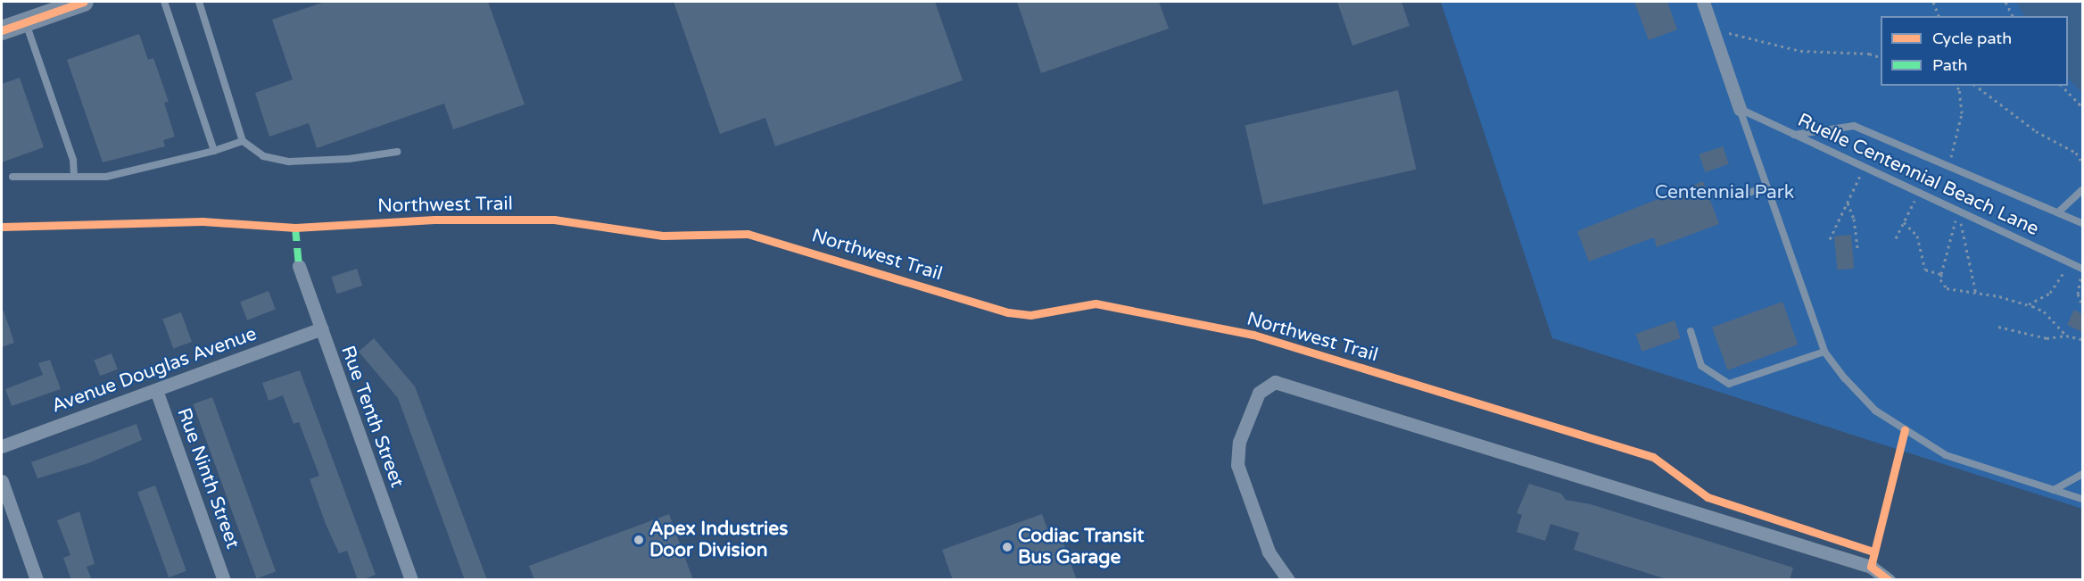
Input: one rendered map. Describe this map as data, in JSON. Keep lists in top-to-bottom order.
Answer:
{
  "streets": {
    "street": ["Avenue Douglas Avenue", "Rue Tenth Street", "Rue Ninth Street"],
    "lane": ["Ruelle Centennial Beach Lane"],
    "cycle path": ["Northwest Trail"]
  },
  "crossings": [
    ["Avenue Douglas Avenue", "Rue Tenth Street"],
    ["Avenue Douglas Avenue", "Rue Ninth Street"]
  ],
  "parks": ["Centennial Park"],
  "places": ["Apex Industries Door Division", "Codiac Transit Bus Garage"],
  "legend": ["Cycle path", "Path"]
}
